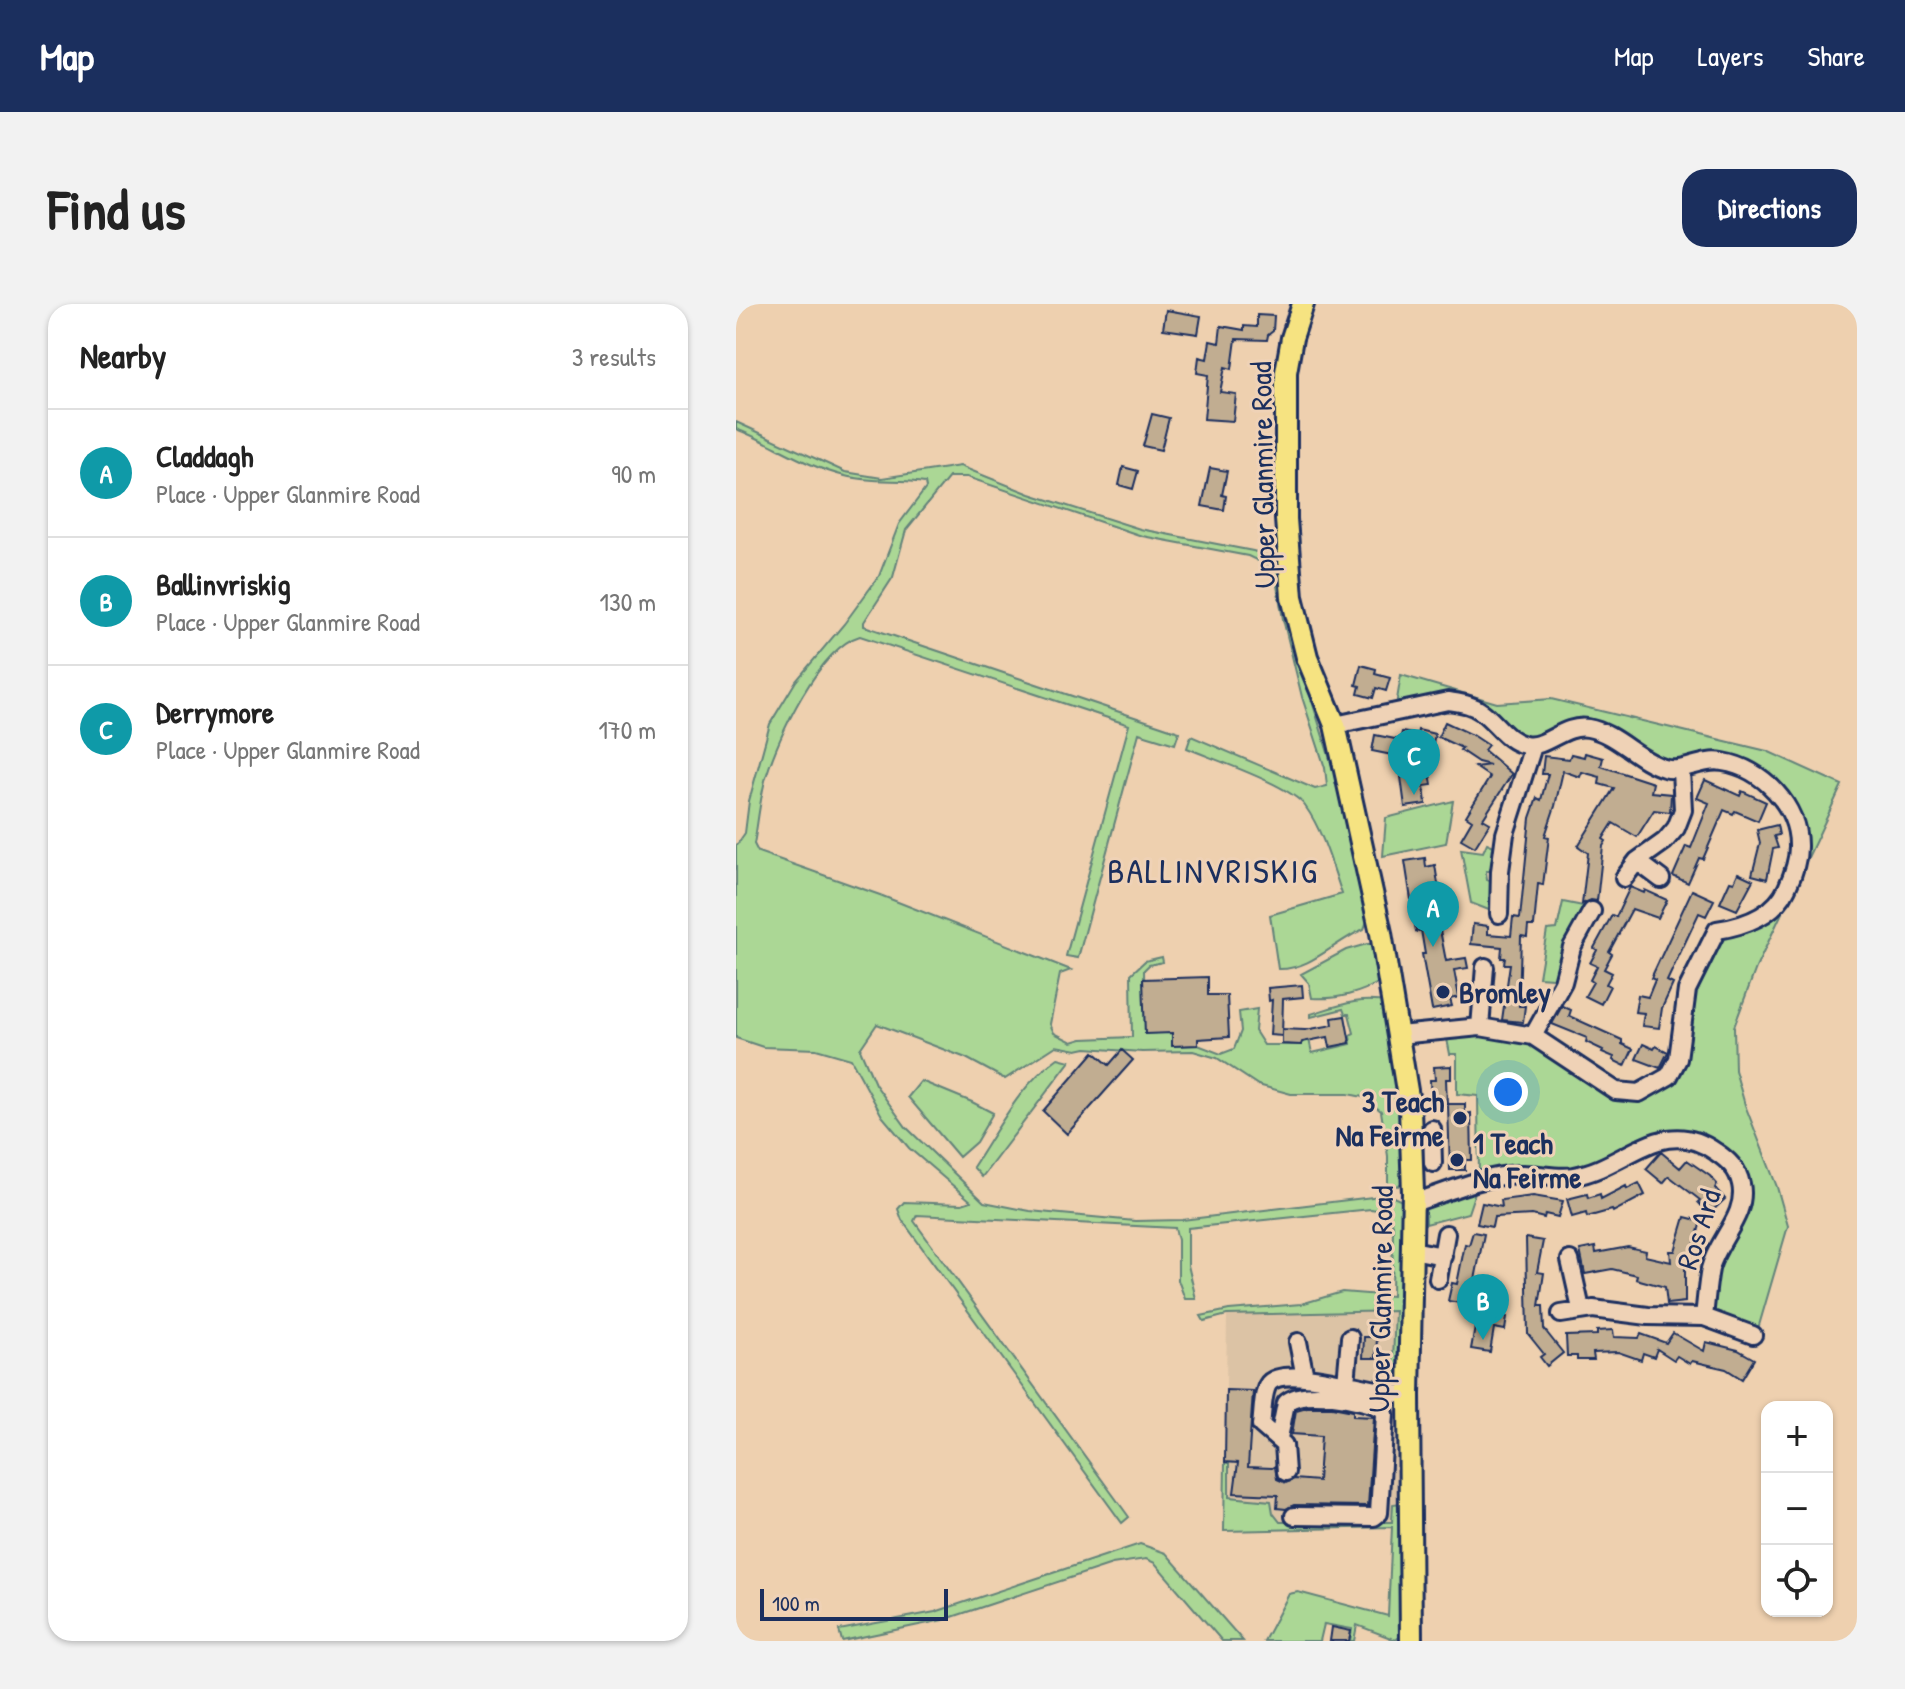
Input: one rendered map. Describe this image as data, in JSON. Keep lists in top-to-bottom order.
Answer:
{
  "streets": {
    "main road": ["Upper Glanmire Road"],
    "street": ["Ros Ard"]
  },
  "crossings": [
    ["Upper Glanmire Road", "Ros Ard"]
  ],
  "districts": ["BALLINVRISKIG"],
  "places": ["Bromley", "3 Teach Na Feirme", "1 Teach Na Feirme"],
  "scale_bar": "100 m",
  "page": {
    "header": "Map",
    "nav": ["Map", "Layers", "Share"],
    "buttons": "Directions",
    "title": "Find us",
    "heading": ["Nearby", "3 results"],
    "list": [
      {
        "mark": "A",
        "name": "Claddagh",
        "note": "Place · Upper Glanmire Road",
        "value": "90 m"
      },
      {
        "mark": "B",
        "name": "Ballinvriskig",
        "note": "Place · Upper Glanmire Road",
        "value": "130 m"
      },
      {
        "mark": "C",
        "name": "Derrymore",
        "note": "Place · Upper Glanmire Road",
        "value": "170 m"
      }
    ],
    "pins": ["C", "A", "B"],
    "map_buttons": ["+", "−"],
    "scale": "100 m"
  }
}
